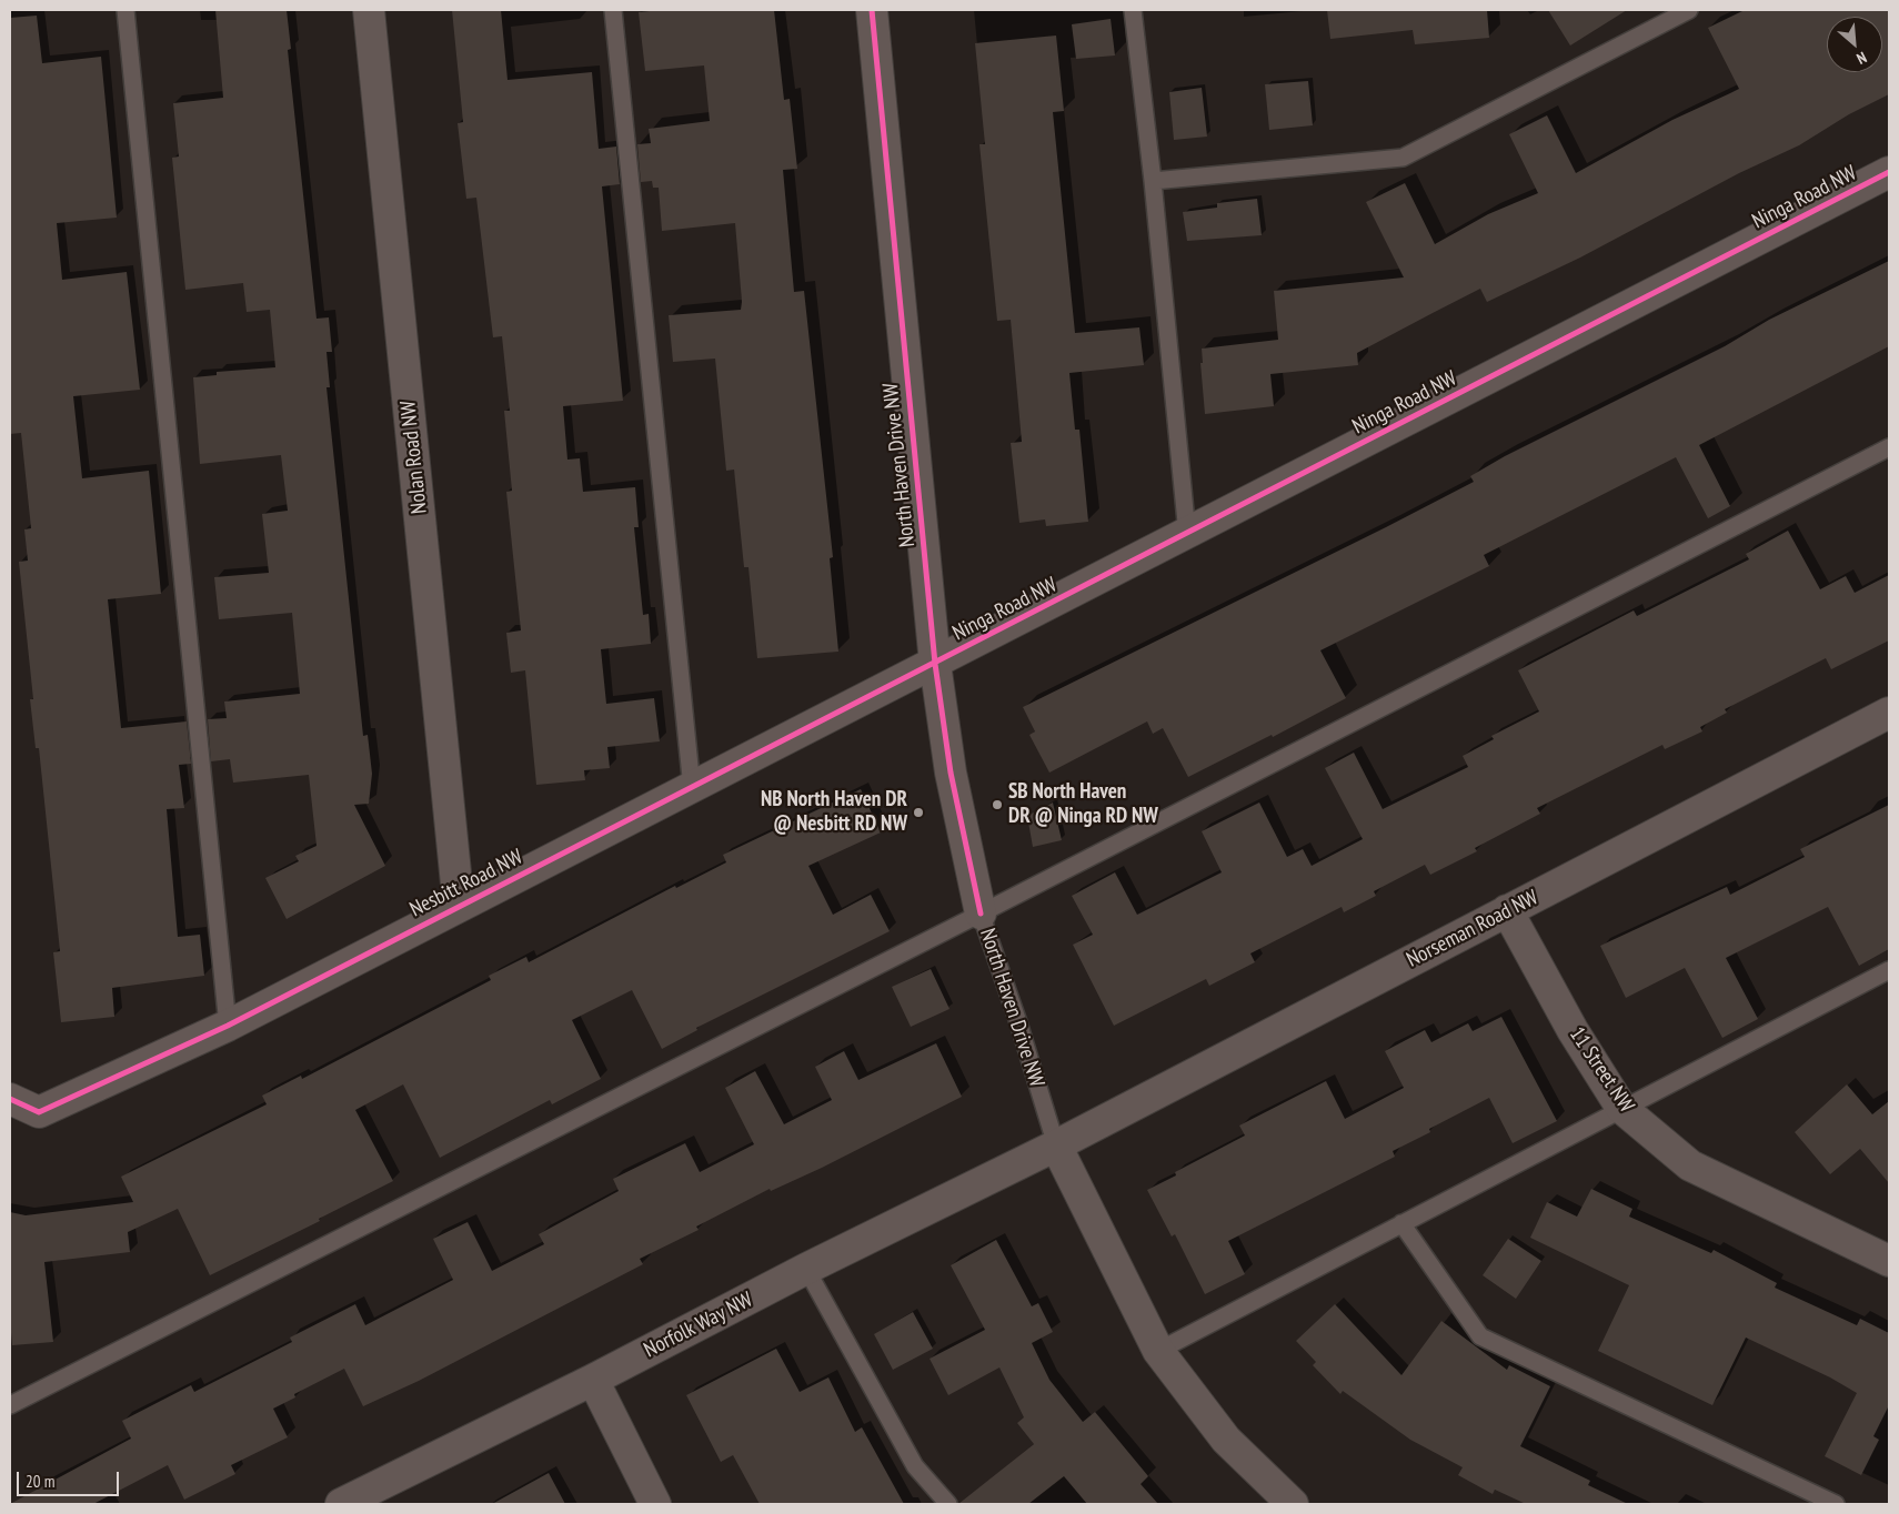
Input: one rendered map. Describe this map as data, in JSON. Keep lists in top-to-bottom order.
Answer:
{
  "streets": {
    "street": [
      "Ninga Road NW",
      "Nolan Road NW",
      "North Haven Drive NW",
      "Nesbitt Road NW",
      "Norseman Road NW",
      "11 Street NW",
      "Norfolk Way NW"
    ]
  },
  "crossings": [
    ["Ninga Road NW", "North Haven Drive NW"],
    ["Ninga Road NW", "Nesbitt Road NW"],
    ["Nolan Road NW", "Nesbitt Road NW"],
    ["North Haven Drive NW", "Nesbitt Road NW"],
    ["North Haven Drive NW", "Norseman Road NW"],
    ["North Haven Drive NW", "Norfolk Way NW"],
    ["Norseman Road NW", "11 Street NW"],
    ["Norseman Road NW", "Norfolk Way NW"]
  ],
  "places": ["SB North Haven DR @ Ninga RD NW", "NB North Haven DR @ Nesbitt RD NW"],
  "scale_bar": "20 m",
  "north": "bottom right"
}
